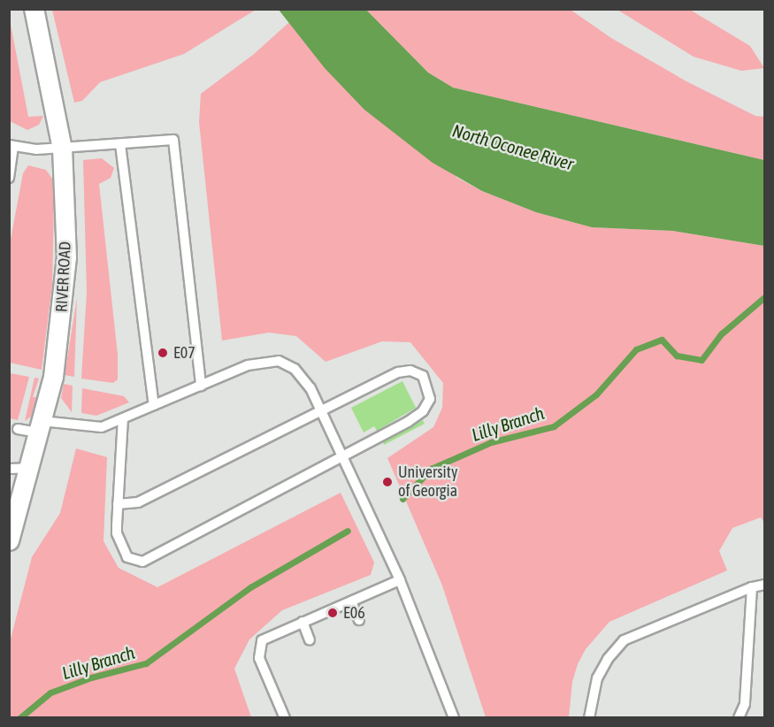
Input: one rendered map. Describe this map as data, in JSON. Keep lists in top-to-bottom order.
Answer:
{
  "streets": {
    "street": ["RIVER ROAD"]
  },
  "water": ["North Oconee River", "Lilly Branch"],
  "places": ["E07", "University of Georgia", "E06"]
}
